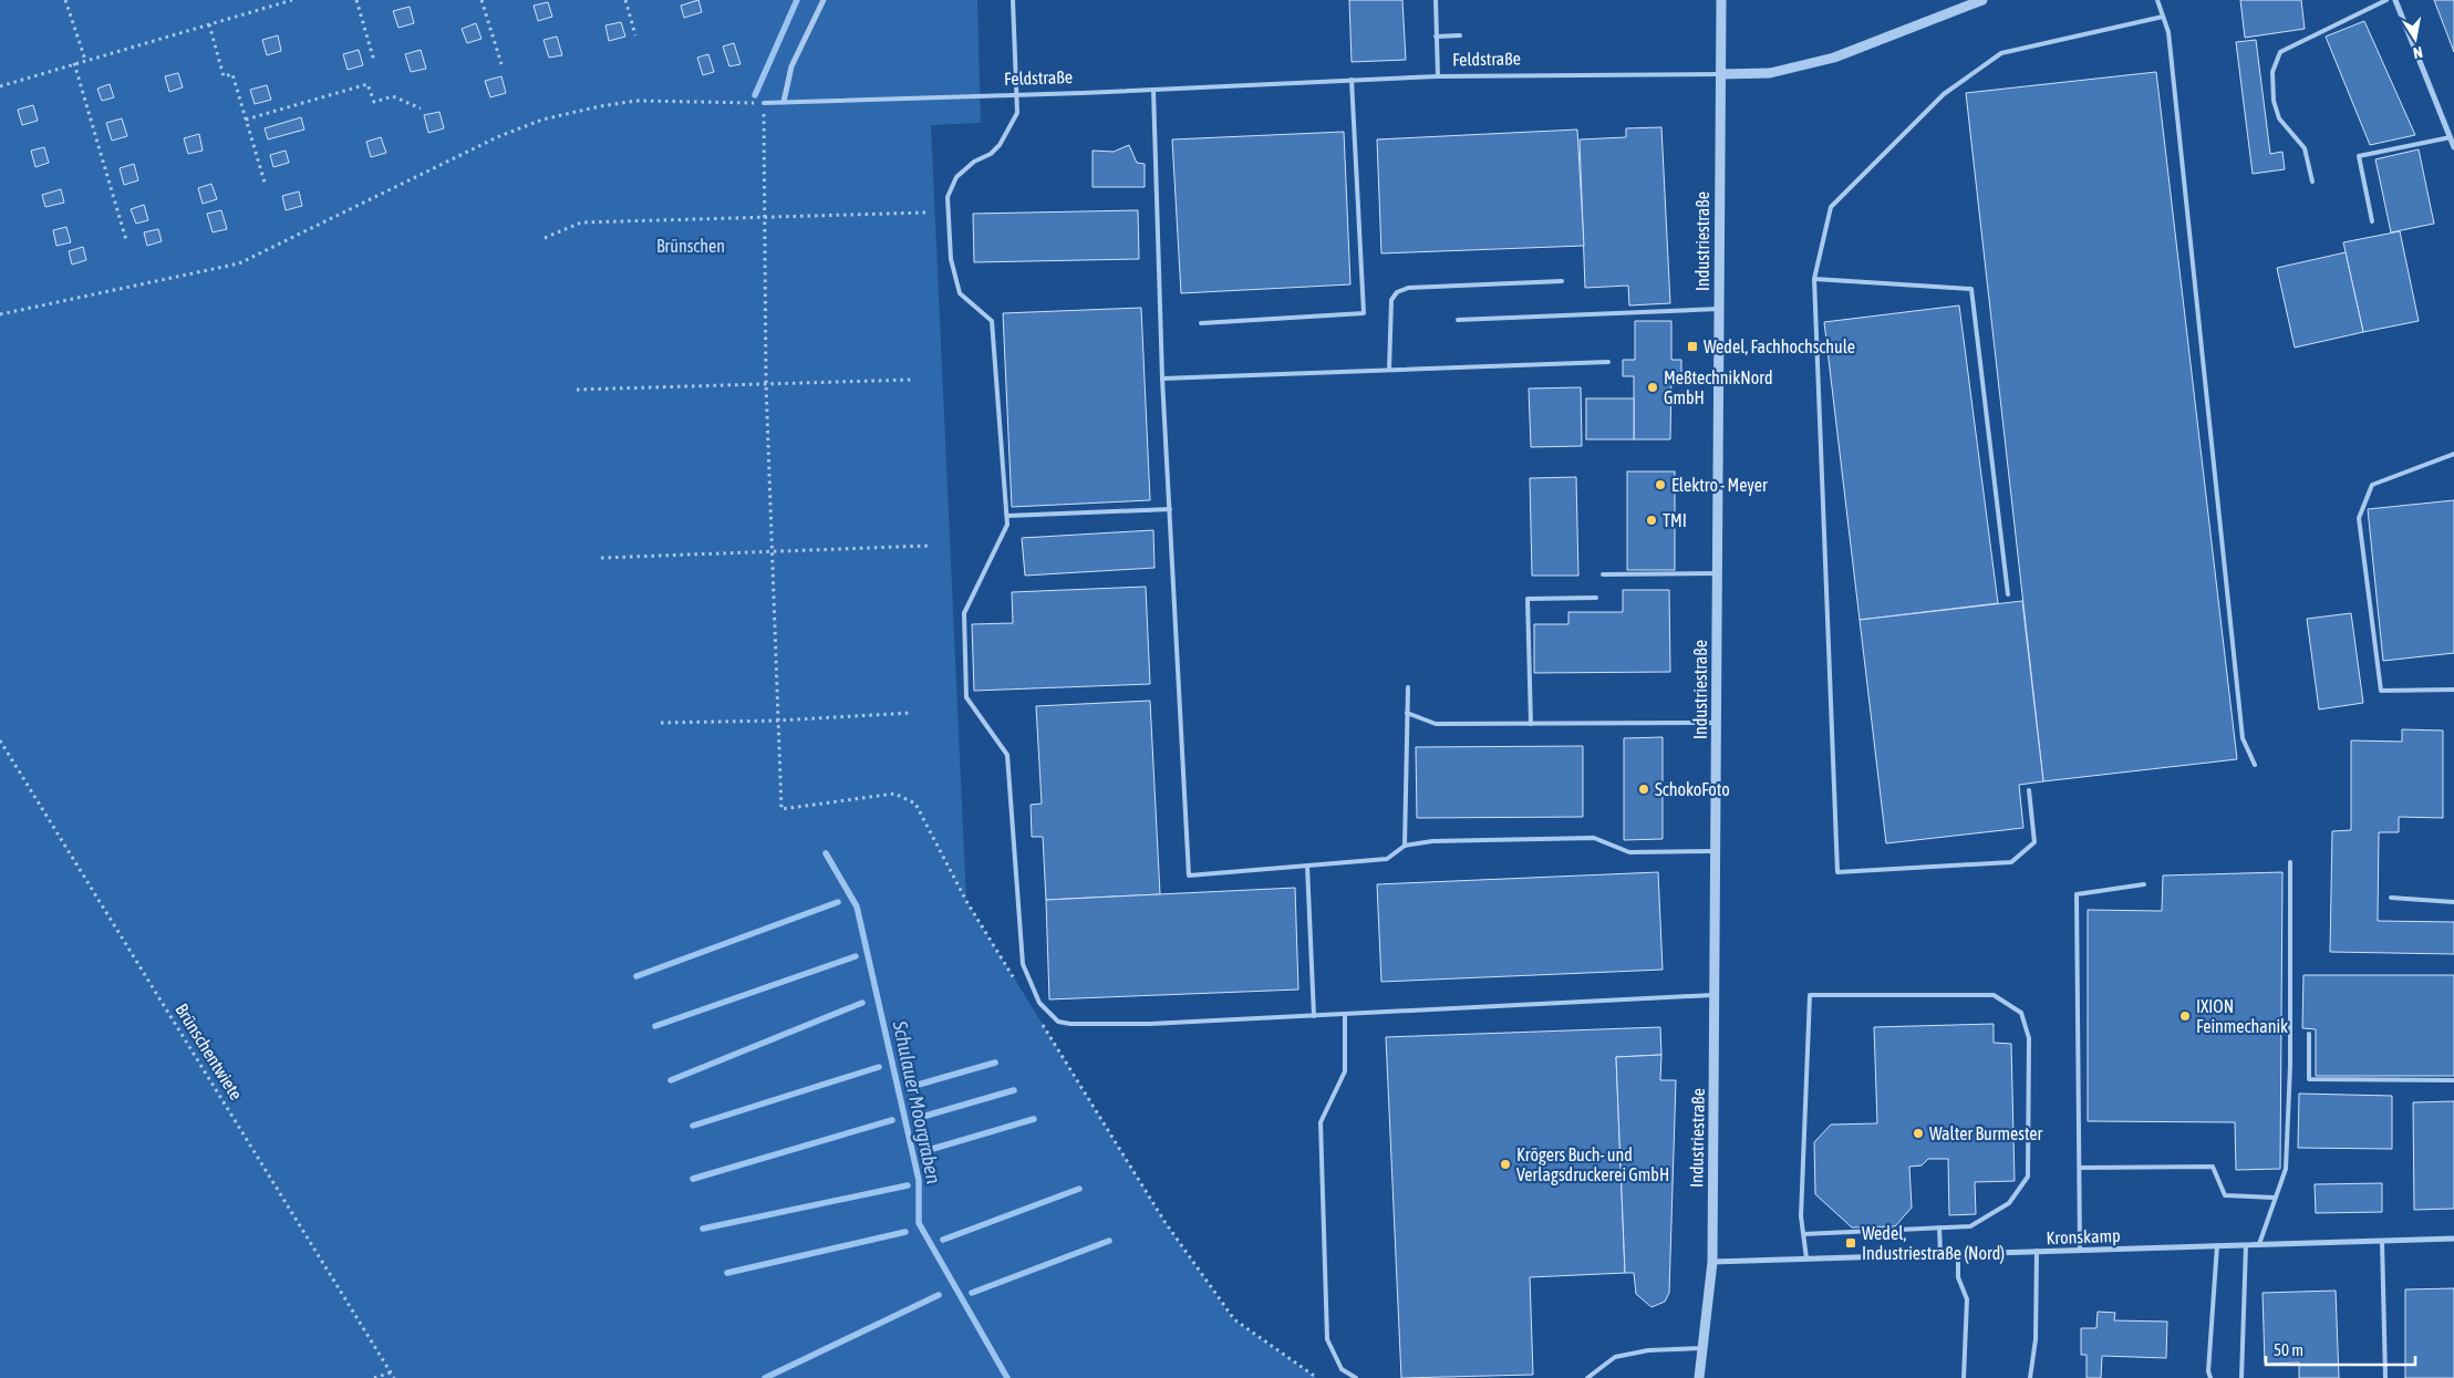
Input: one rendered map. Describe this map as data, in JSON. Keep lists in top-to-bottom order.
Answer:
{
  "streets": {
    "street": ["Feldstraße", "Industriestraße", "Kronskamp"],
    "path": ["Brünschentwiete"]
  },
  "crossings": [
    ["Feldstraße", "Industriestraße"],
    ["Industriestraße", "Kronskamp"]
  ],
  "water": ["Schulauer Moorgraben"],
  "parks": ["Brünschen"],
  "places": {
    "transit": ["Wedel, Fachhochschule", "Wedel, Industriestraße (Nord)"],
    "other": [
      "MeßtechnikNord GmbH",
      "Elektro - Meyer",
      "TMI",
      "SchokoFoto",
      "IXION Feinmechanik",
      "Walter Burmester",
      "Krögers Buch- und Verlagsdruckerei GmbH"
    ]
  },
  "scale_bar": "50 m",
  "north": "bottom"
}
